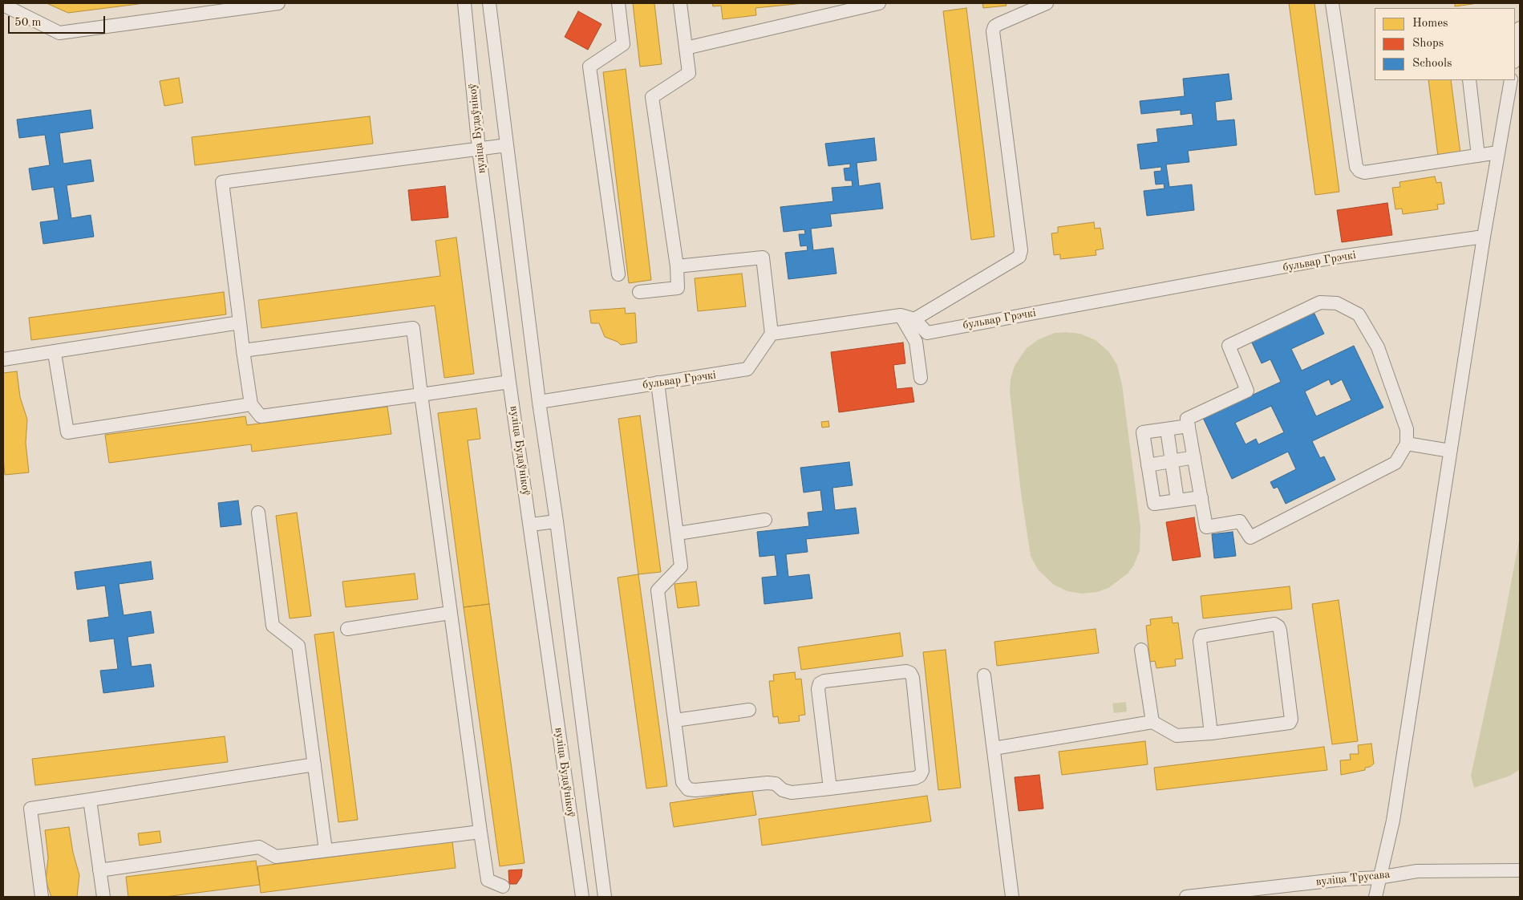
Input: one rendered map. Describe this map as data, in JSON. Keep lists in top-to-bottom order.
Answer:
{
  "streets": {
    "street": ["вуліца Будаўнікоў", "бульвар Грэчкі", "вуліца Трусава"]
  },
  "legend": ["Homes", "Shops", "Schools"],
  "scale_bar": "50 m"
}
